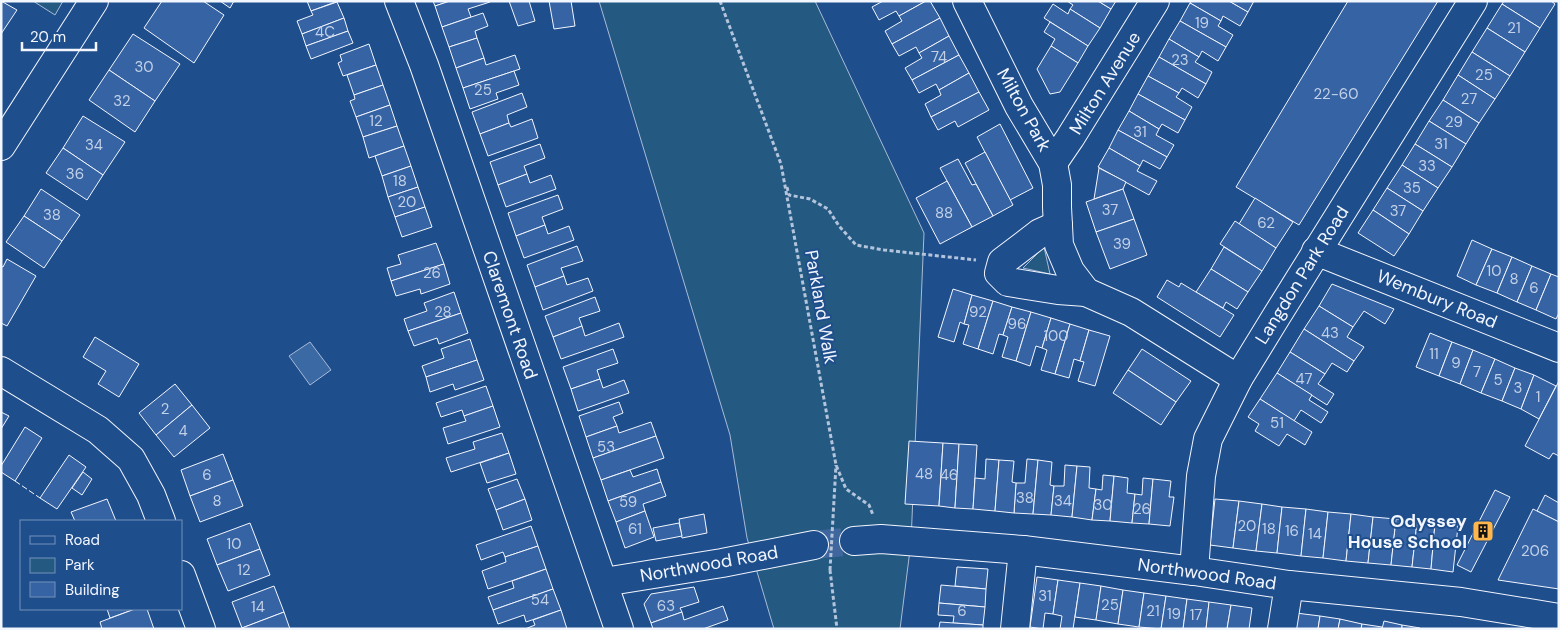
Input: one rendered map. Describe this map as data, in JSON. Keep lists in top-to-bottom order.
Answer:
{
  "streets": {
    "street": [
      "Milton Avenue",
      "Milton Park",
      "Langdon Park Road",
      "Wembury Road",
      "Claremont Road",
      "Northwood Road"
    ],
    "path": ["Parkland Walk"]
  },
  "crossings": [
    ["Milton Avenue", "Milton Park"],
    ["Milton Park", "Langdon Park Road"],
    ["Langdon Park Road", "Wembury Road"],
    ["Langdon Park Road", "Northwood Road"],
    ["Claremont Road", "Northwood Road"]
  ],
  "places": {
    "building": ["Odyssey House School"]
  },
  "house_numbers": [
    "19",
    "21",
    "4C",
    "74",
    "23",
    "30",
    "25",
    "25",
    "22-60",
    "27",
    "32",
    "12",
    "29",
    "31",
    "31",
    "34",
    "33",
    "36",
    "18",
    "35",
    "20",
    "37",
    "37",
    "88",
    "38",
    "62",
    "39",
    "10",
    "26",
    "8",
    "6",
    "28",
    "92",
    "96",
    "43",
    "100",
    "11",
    "9",
    "7",
    "47",
    "5",
    "3",
    "1",
    "2",
    "51",
    "4",
    "53",
    "48",
    "6",
    "46",
    "38",
    "8",
    "34",
    "59",
    "30",
    "26",
    "20",
    "61",
    "18",
    "16",
    "14",
    "10",
    "206",
    "12",
    "31",
    "54",
    "25",
    "63",
    "14",
    "6",
    "21",
    "19",
    "17"
  ],
  "legend": ["Road", "Park", "Building"],
  "scale_bar": "20 m"
}
